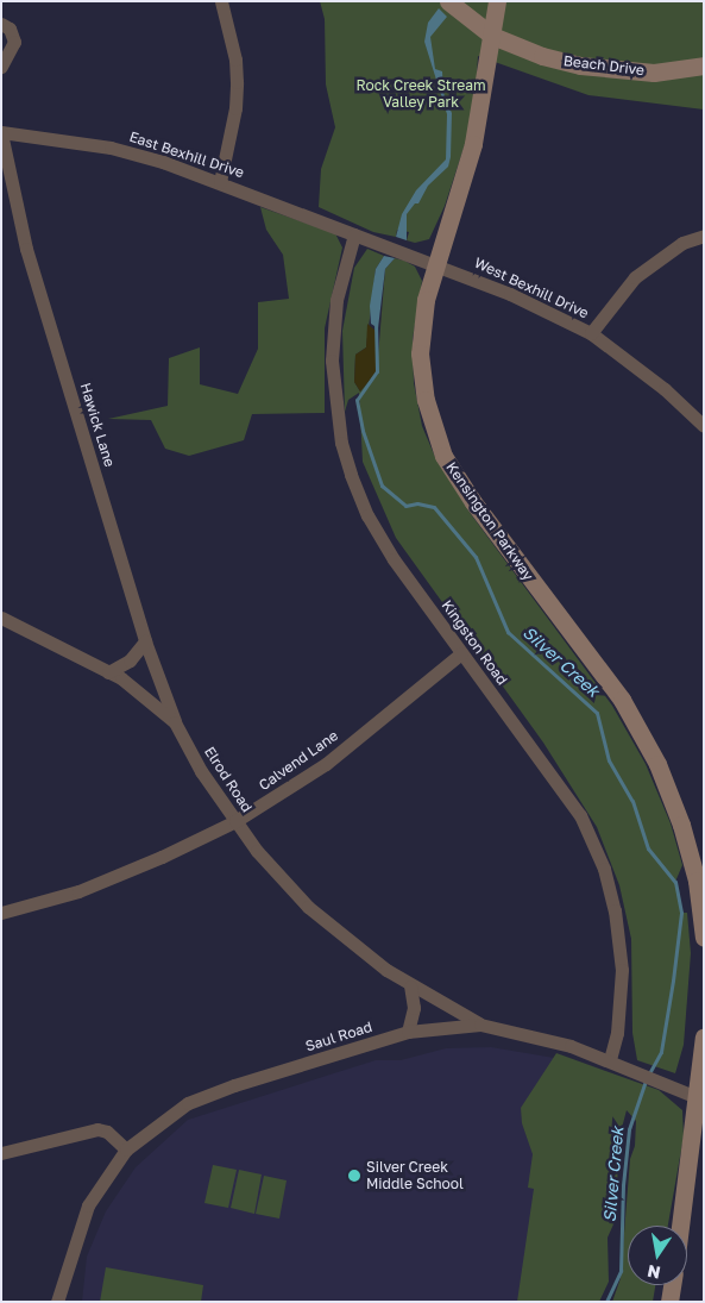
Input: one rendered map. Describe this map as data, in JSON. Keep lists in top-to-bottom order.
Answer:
{
  "streets": {
    "street": [
      "Beach Drive",
      "East Bexhill Drive",
      "West Bexhill Drive",
      "Hawick Lane",
      "Kensington Parkway",
      "Kingston Road",
      "Calvend Lane",
      "Elrod Road",
      "Saul Road"
    ]
  },
  "crossings": [
    ["Beach Drive", "Kensington Parkway"],
    ["East Bexhill Drive", "West Bexhill Drive"],
    ["East Bexhill Drive", "Hawick Lane"],
    ["East Bexhill Drive", "Kingston Road"],
    ["West Bexhill Drive", "Kensington Parkway"],
    ["West Bexhill Drive", "Kingston Road"],
    ["Hawick Lane", "Elrod Road"],
    ["Kingston Road", "Calvend Lane"],
    ["Kingston Road", "Saul Road"],
    ["Calvend Lane", "Elrod Road"],
    ["Elrod Road", "Saul Road"]
  ],
  "water": ["Silver Creek"],
  "parks": ["Rock Creek Stream Valley Park"],
  "places": ["Silver Creek Middle School"],
  "north": "bottom"
}
